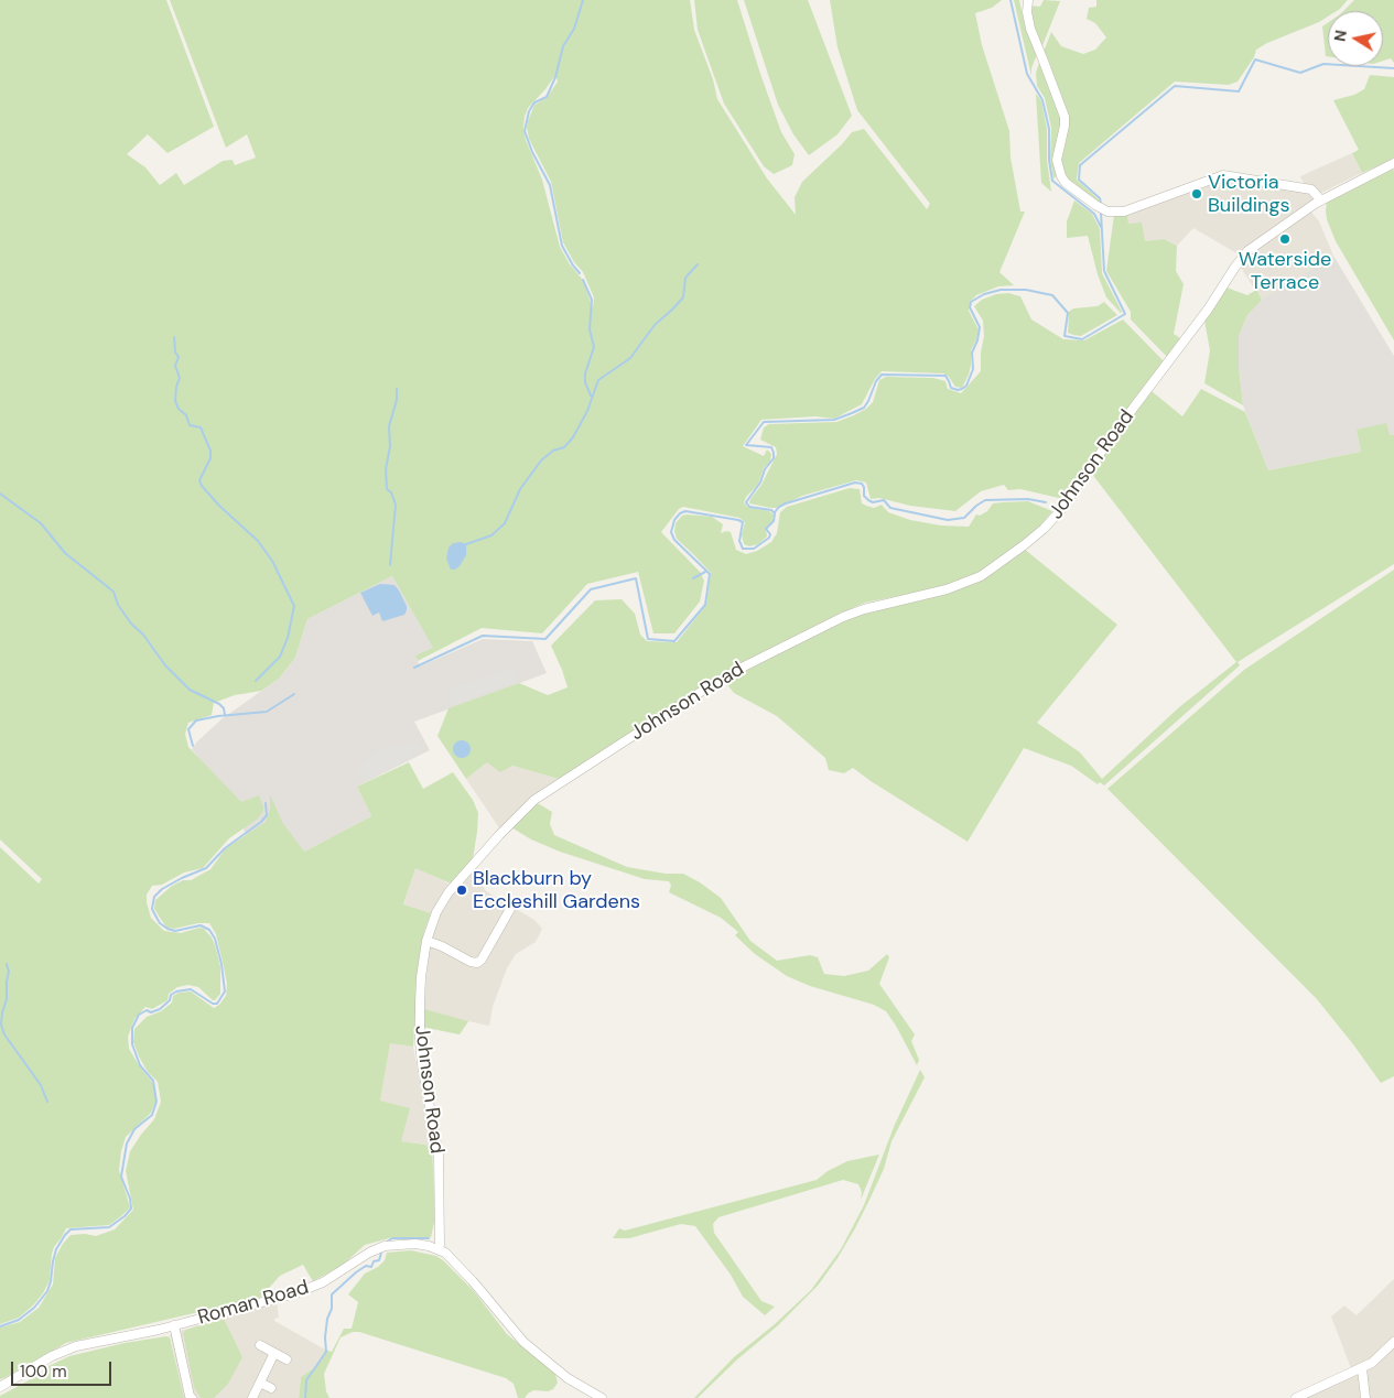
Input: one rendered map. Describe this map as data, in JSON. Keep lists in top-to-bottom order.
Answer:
{
  "streets": {
    "street": ["Johnson Road", "Roman Road"]
  },
  "crossings": [
    ["Johnson Road", "Roman Road"]
  ],
  "places": ["Victoria Buildings", "Waterside Terrace", "Blackburn by Eccleshill Gardens"],
  "scale_bar": "100 m",
  "north": "left"
}
